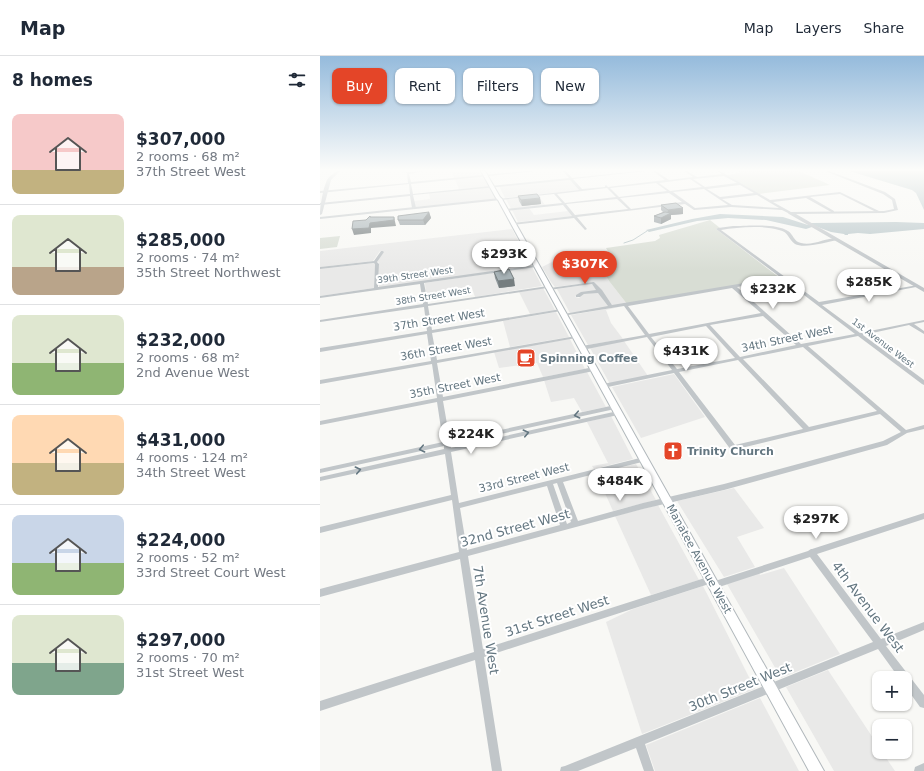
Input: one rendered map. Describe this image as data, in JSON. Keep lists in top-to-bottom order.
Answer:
{
  "streets": {
    "main road": ["Manatee Avenue West"],
    "street": [
      "39th Street West",
      "38th Street West",
      "37th Street West",
      "34th Street West",
      "1st Avenue West",
      "36th Street West",
      "35th Street West",
      "33rd Street West",
      "32nd Street West",
      "4th Avenue West",
      "31st Street West",
      "7th Avenue West",
      "30th Street West"
    ]
  },
  "crossings": [
    ["39th Street West", "Manatee Avenue West"],
    ["39th Street West", "7th Avenue West"],
    ["38th Street West", "Manatee Avenue West"],
    ["38th Street West", "7th Avenue West"],
    ["37th Street West", "1st Avenue West"],
    ["37th Street West", "Manatee Avenue West"],
    ["37th Street West", "7th Avenue West"],
    ["34th Street West", "1st Avenue West"],
    ["34th Street West", "Manatee Avenue West"],
    ["36th Street West", "Manatee Avenue West"],
    ["36th Street West", "7th Avenue West"],
    ["35th Street West", "Manatee Avenue West"],
    ["35th Street West", "7th Avenue West"],
    ["33rd Street West", "Manatee Avenue West"],
    ["33rd Street West", "7th Avenue West"],
    ["32nd Street West", "Manatee Avenue West"],
    ["32nd Street West", "7th Avenue West"],
    ["Manatee Avenue West", "31st Street West"],
    ["Manatee Avenue West", "30th Street West"],
    ["4th Avenue West", "31st Street West"],
    ["4th Avenue West", "30th Street West"],
    ["31st Street West", "7th Avenue West"]
  ],
  "places": {
    "cafe": ["Spinning Coffee"],
    "church": ["Trinity Church"]
  },
  "page": {
    "header": "Map",
    "nav": ["Map", "Layers", "Share"],
    "heading": "8 homes",
    "chip": [
      "Buy",
      "Rent",
      "Filters",
      "New"
    ],
    "list": [
      {
        "name": "$307,000",
        "note": "2 rooms · 68 m² · 37th Street West"
      },
      {
        "name": "$285,000",
        "note": "2 rooms · 74 m² · 35th Street Northwest"
      },
      {
        "name": "$232,000",
        "note": "2 rooms · 68 m² · 2nd Avenue West"
      },
      {
        "name": "$431,000",
        "note": "4 rooms · 124 m² · 34th Street West"
      },
      {
        "name": "$224,000",
        "note": "2 rooms · 52 m² · 33rd Street Court West"
      },
      {
        "name": "$297,000",
        "note": "2 rooms · 70 m² · 31st Street West"
      }
    ],
    "price": [
      "$293K",
      "$307K",
      "$285K",
      "$232K",
      "$431K",
      "$224K",
      "$484K",
      "$297K"
    ],
    "map_buttons": ["+", "−"]
  }
}
